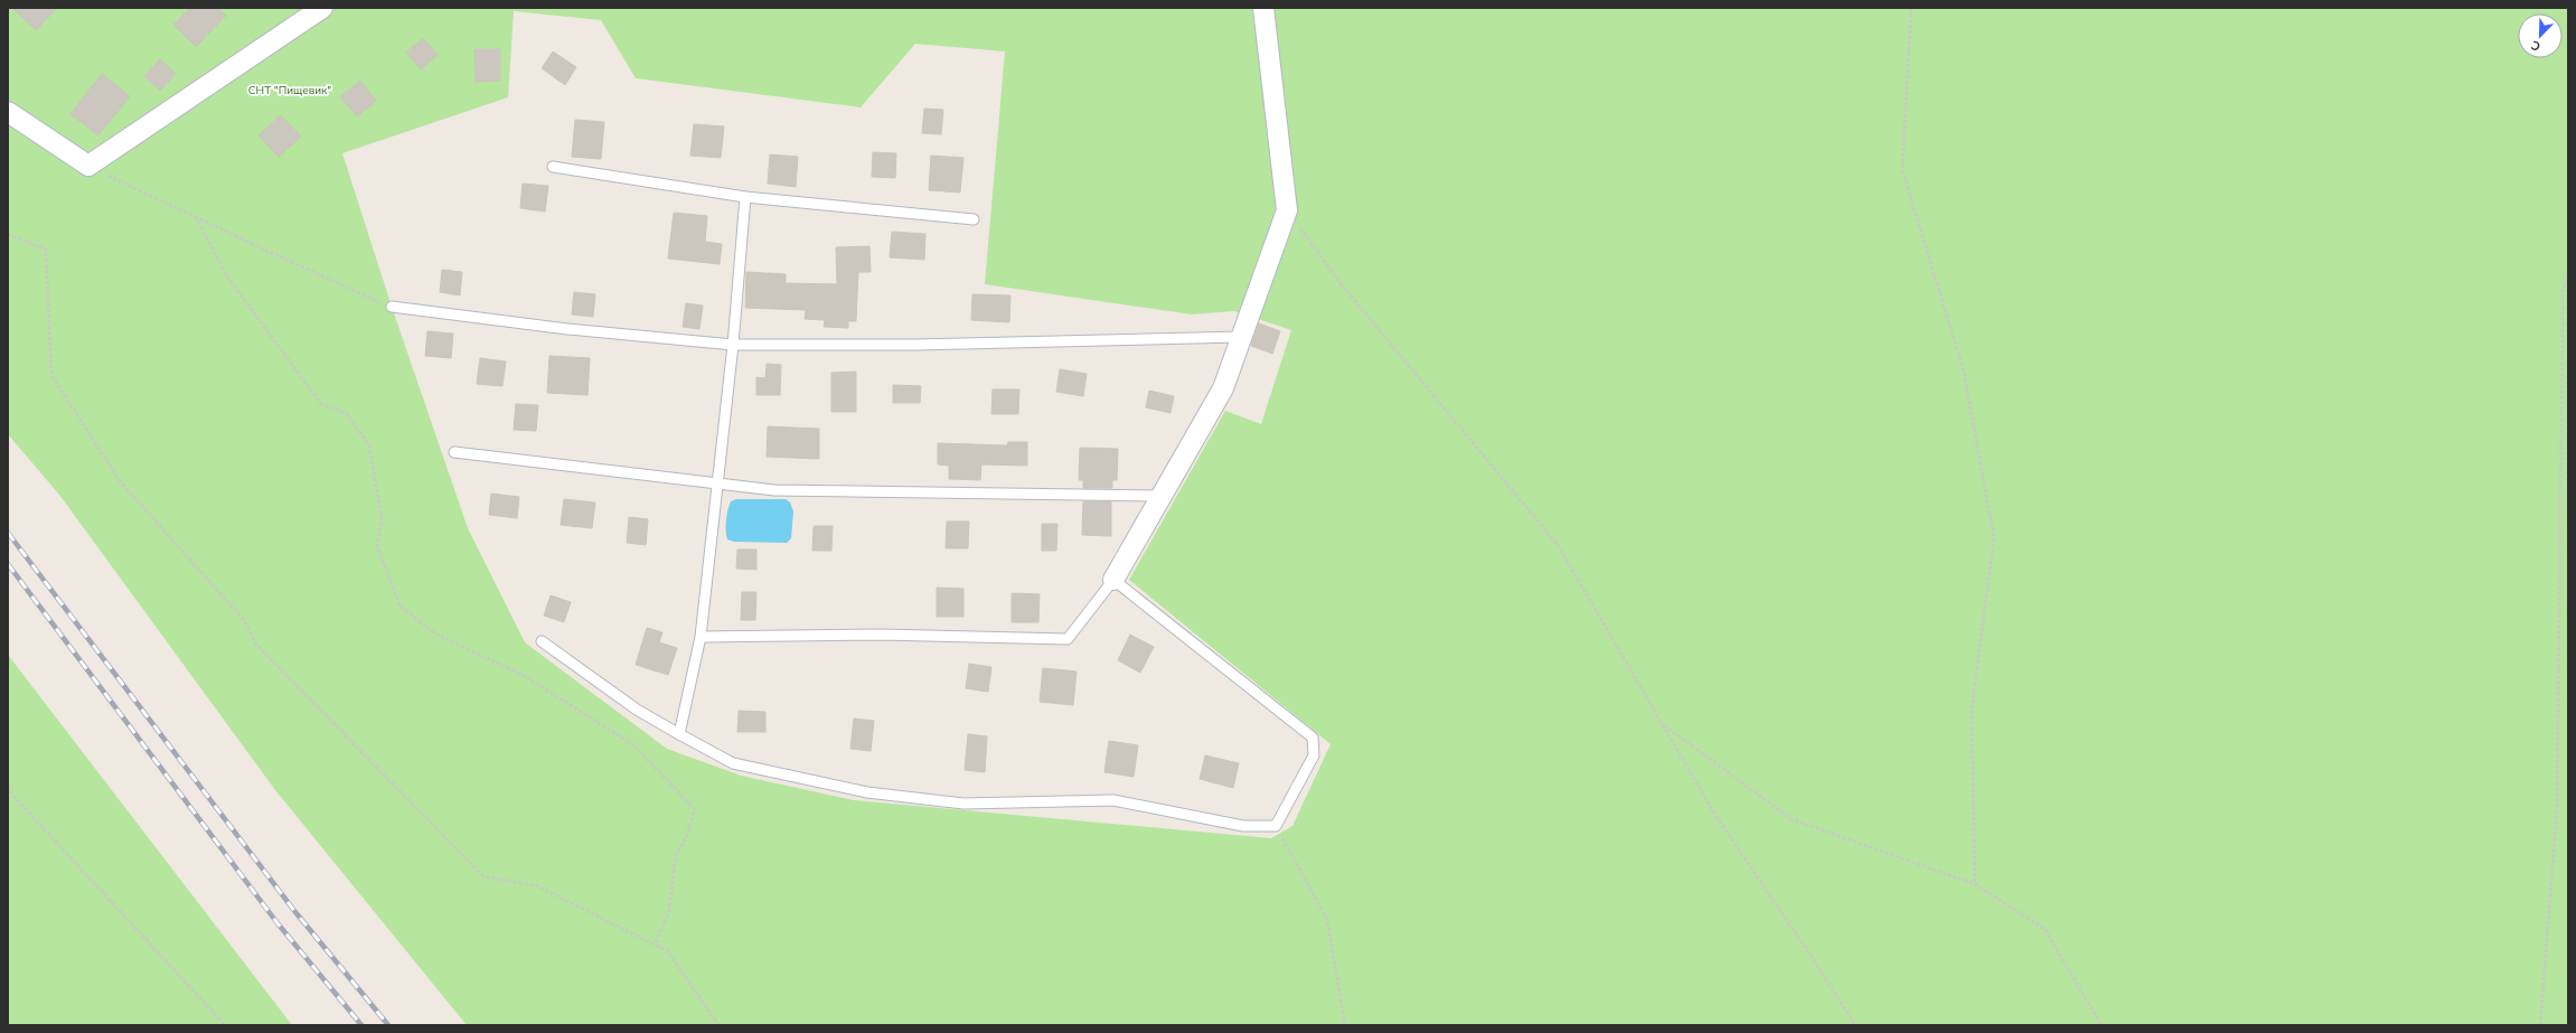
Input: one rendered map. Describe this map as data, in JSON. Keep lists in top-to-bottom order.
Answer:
{
  "parks": ["СНТ \"Пищевик\""],
  "north": "bottom left"
}
